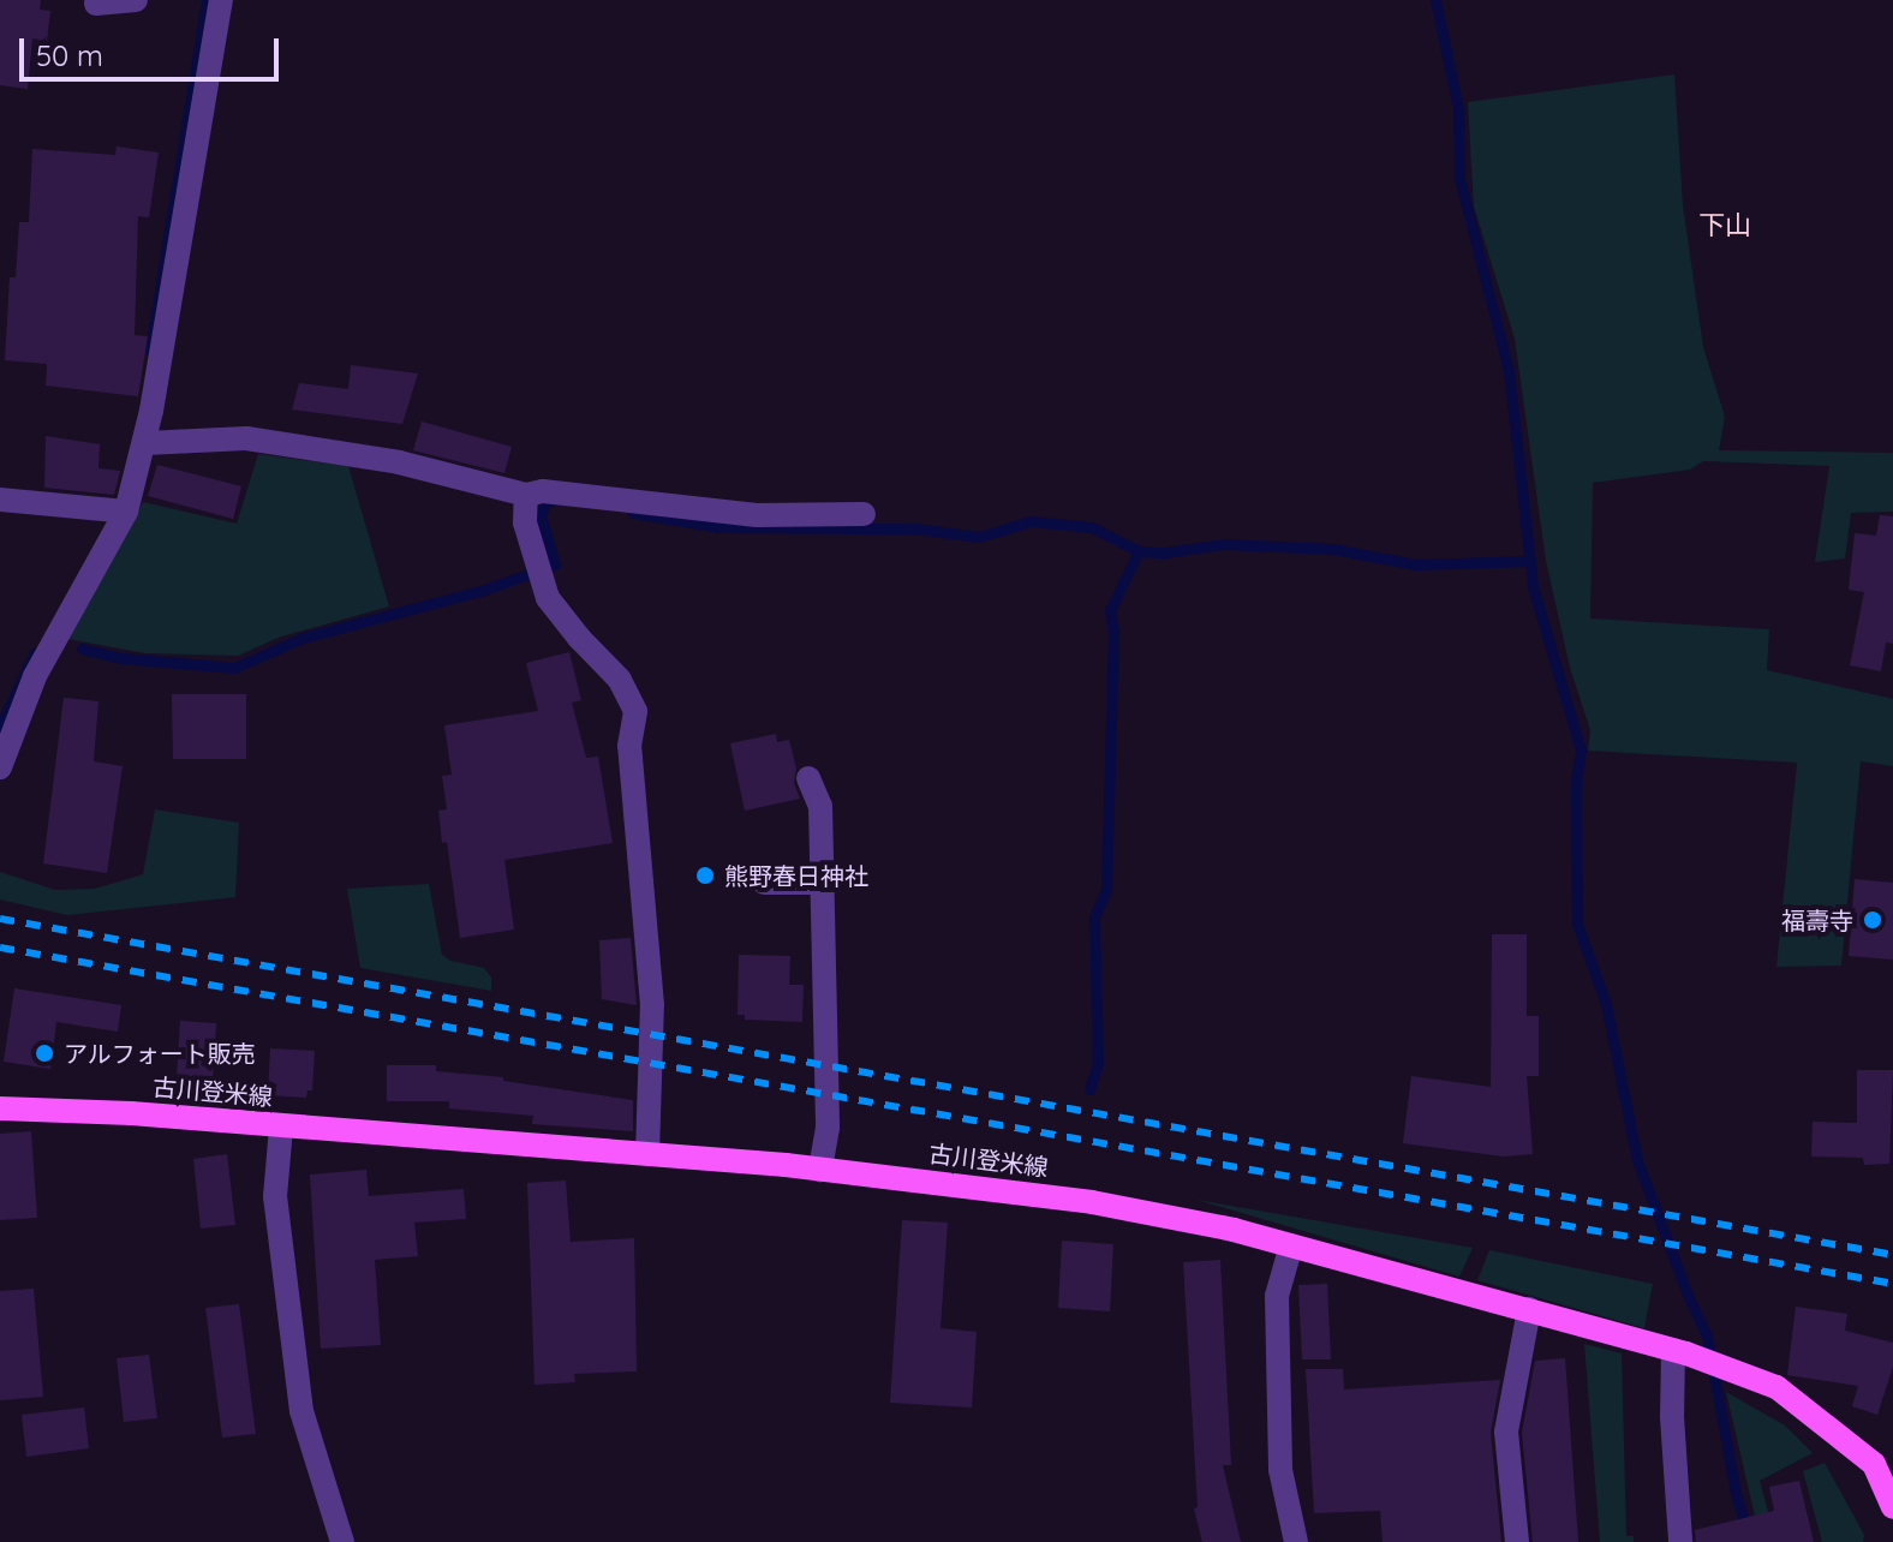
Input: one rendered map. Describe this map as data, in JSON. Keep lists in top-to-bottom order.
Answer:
{
  "streets": {
    "main road": ["古川登米線"]
  },
  "districts": ["下山"],
  "places": ["熊野春日神社", "福壽寺", "アルフォート販売"],
  "scale_bar": "50 m"
}
